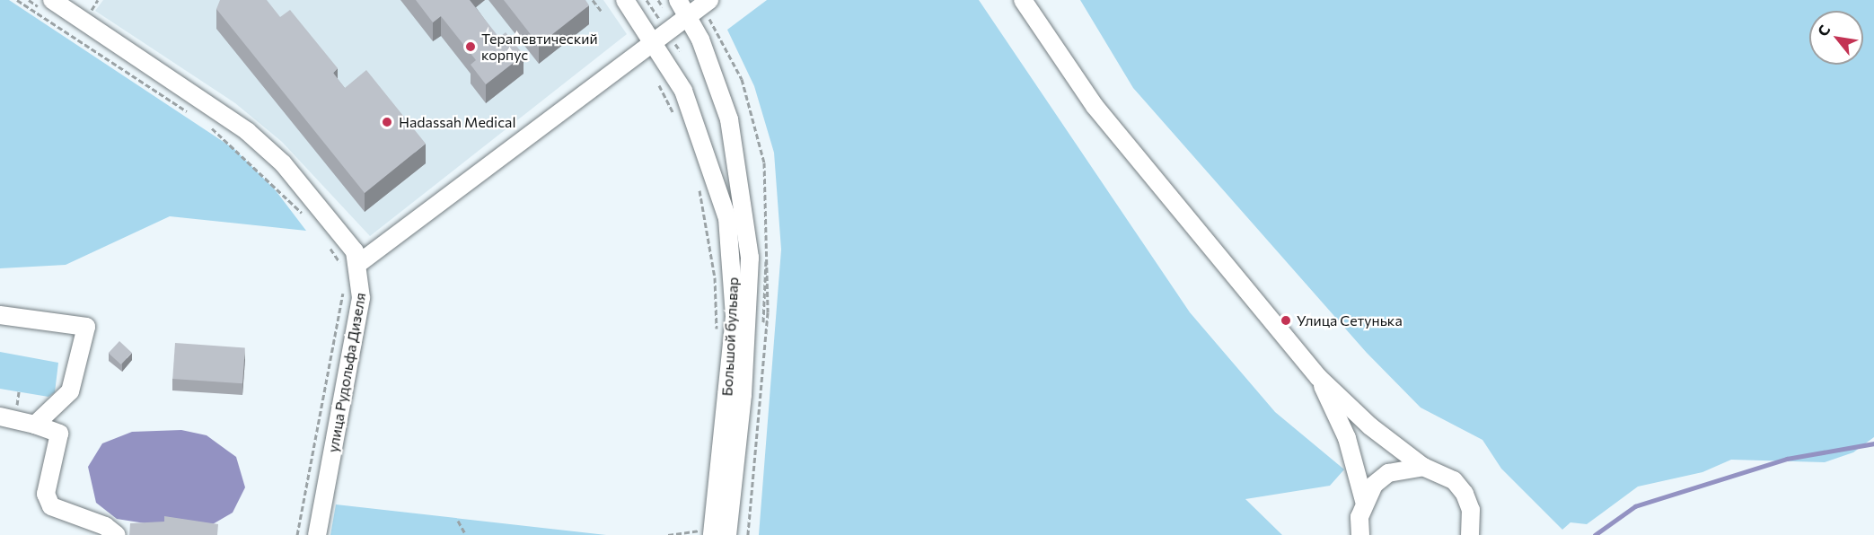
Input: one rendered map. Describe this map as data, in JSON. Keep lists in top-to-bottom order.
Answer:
{
  "streets": {
    "street": ["Большой бульвар", "улица Рудольфа Дизеля"]
  },
  "places": ["Терапевтический корпус", "Hadassah Medical", "Улица Сетунька"],
  "north": "top left"
}
